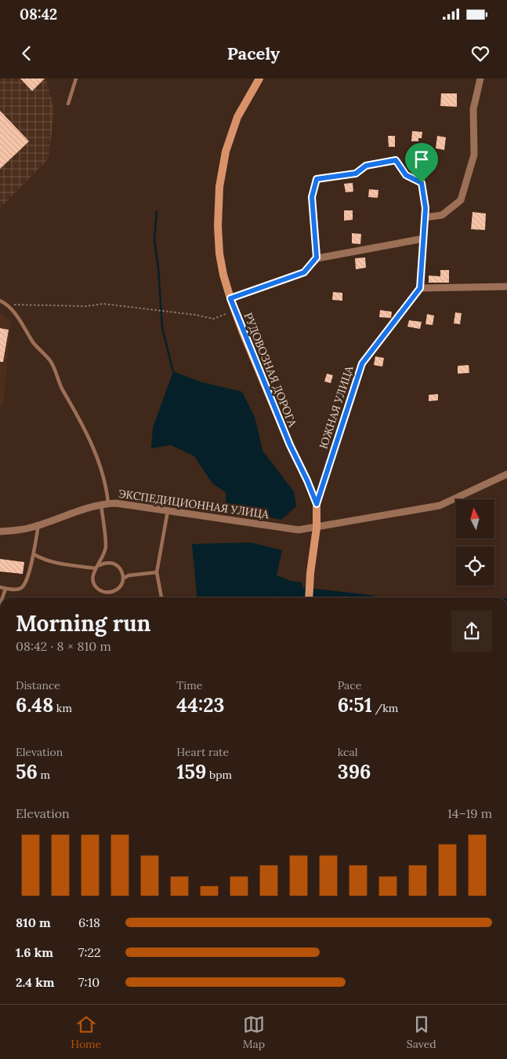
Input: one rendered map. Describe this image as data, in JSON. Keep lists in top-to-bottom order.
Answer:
{
  "streets": {
    "street": ["РУДОВОЗНАЯ ДОРОГА", "ЮЖНАЯ УЛИЦА", "ЭКСПЕДИЦИОННАЯ УЛИЦА"]
  },
  "crossings": [
    ["РУДОВОЗНАЯ ДОРОГА", "ЮЖНАЯ УЛИЦА"],
    ["РУДОВОЗНАЯ ДОРОГА", "ЭКСПЕДИЦИОННАЯ УЛИЦА"]
  ],
  "north": "top",
  "page": {
    "status": "08:42",
    "header": "Pacely",
    "heading": ["Morning run", "08:42 · 8 × 810 m"],
    "stats": [
      ["Distance", "6.48 km"],
      ["Time", "44:23"],
      ["Pace", "6:51 /km"],
      ["Elevation", "56 m"],
      ["Heart rate", "159 bpm"],
      ["kcal", "396"]
    ],
    "chart": ["Elevation", "14–19 m"],
    "list": [
      {
        "name": "810 m",
        "note": "6:18"
      },
      {
        "name": "1.6 km",
        "note": "7:22"
      },
      {
        "name": "2.4 km",
        "note": "7:10"
      }
    ],
    "tabs": ["Home", "Map", "Saved"]
  }
}
